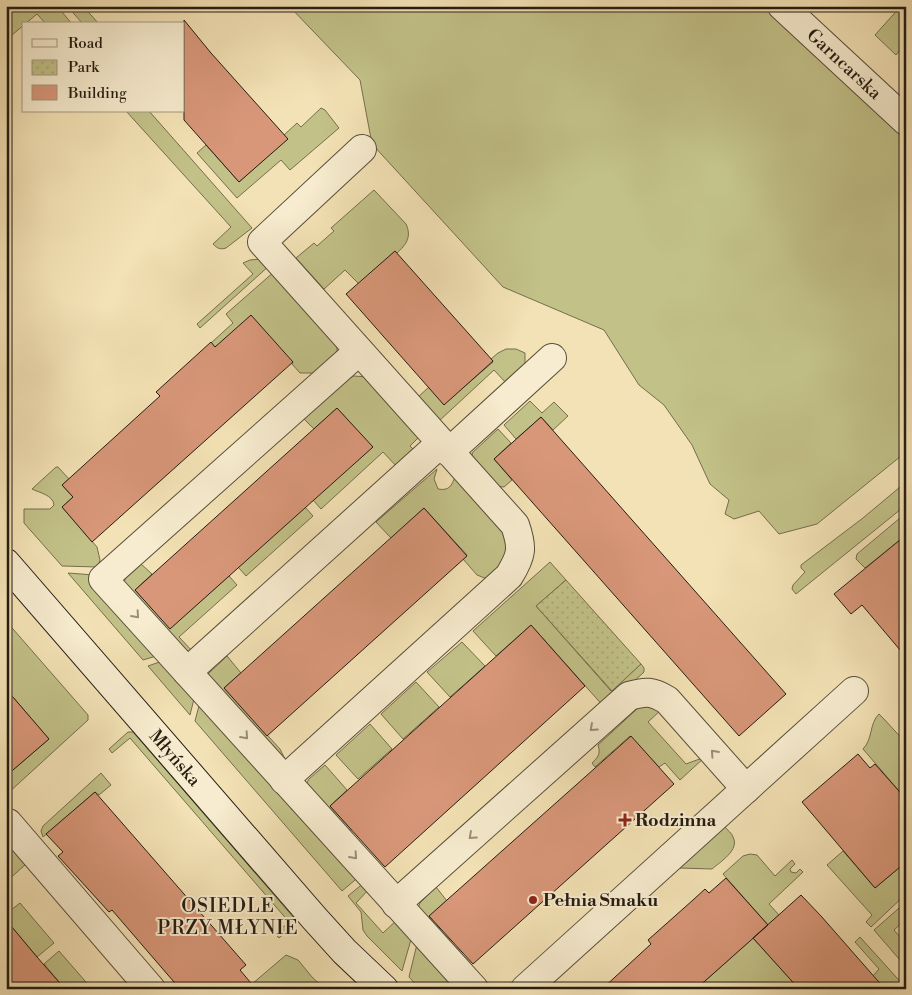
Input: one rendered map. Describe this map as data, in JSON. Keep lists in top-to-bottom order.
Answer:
{
  "streets": {
    "street": ["Garncarska", "Młyńska"]
  },
  "districts": ["OSIEDLE PRZY MŁYNIE"],
  "places": {
    "health": ["Rodzinna"],
    "other": ["Pełnia Smaku"]
  },
  "legend": ["Road", "Park", "Building"]
}
